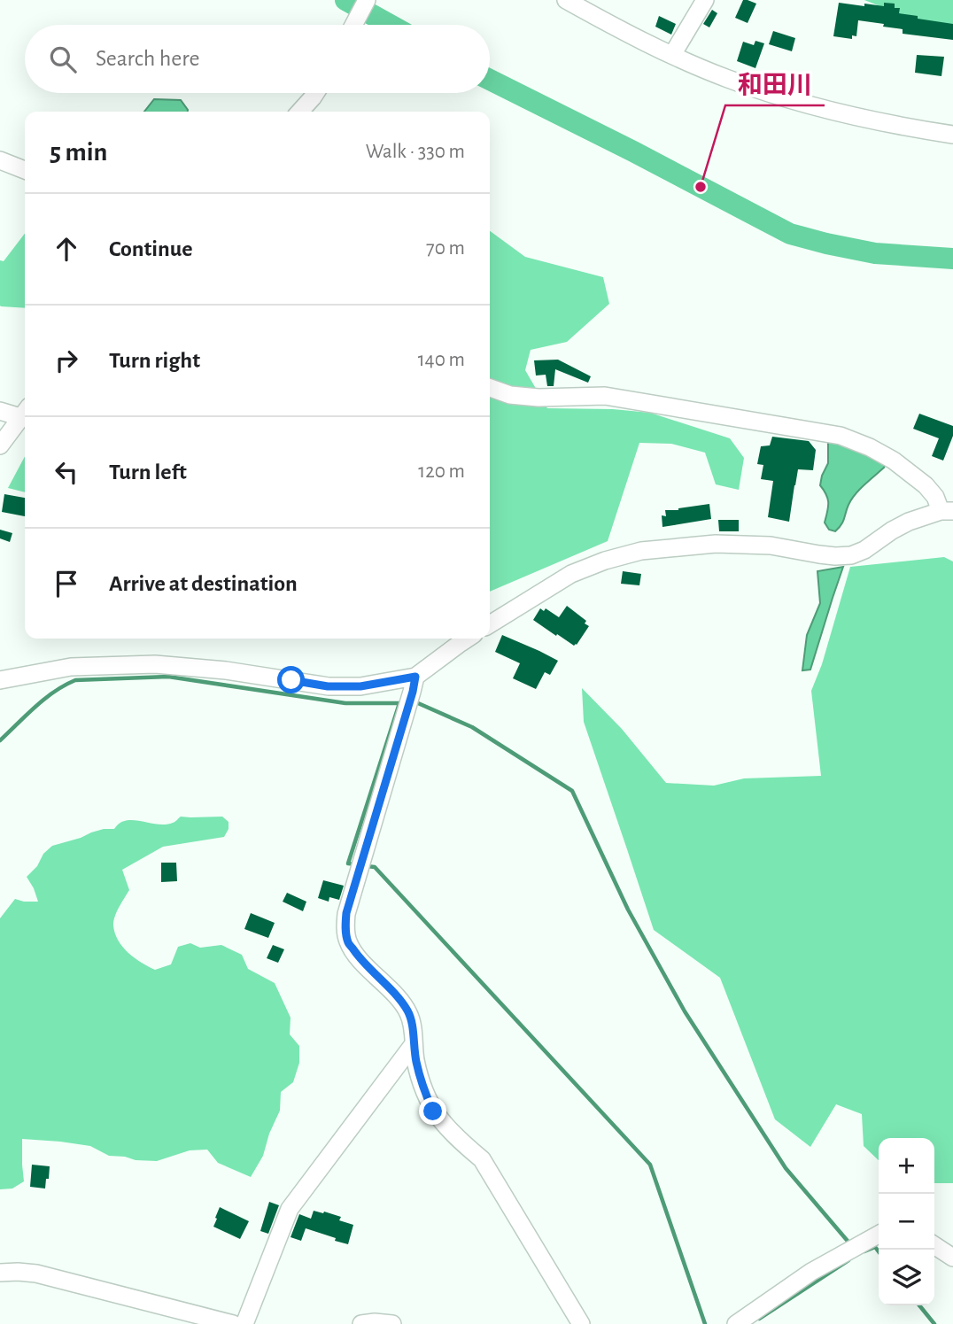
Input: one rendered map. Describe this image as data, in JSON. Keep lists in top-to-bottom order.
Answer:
{
  "places": ["和田川"],
  "page": {
    "search": "Search here",
    "heading": ["5 min", "Walk · 330 m"],
    "list": [
      ["Continue", "70 m"],
      ["Turn right", "140 m"],
      ["Turn left", "120 m"],
      "Arrive at destination"
    ],
    "map_buttons": ["+", "−"]
  }
}
